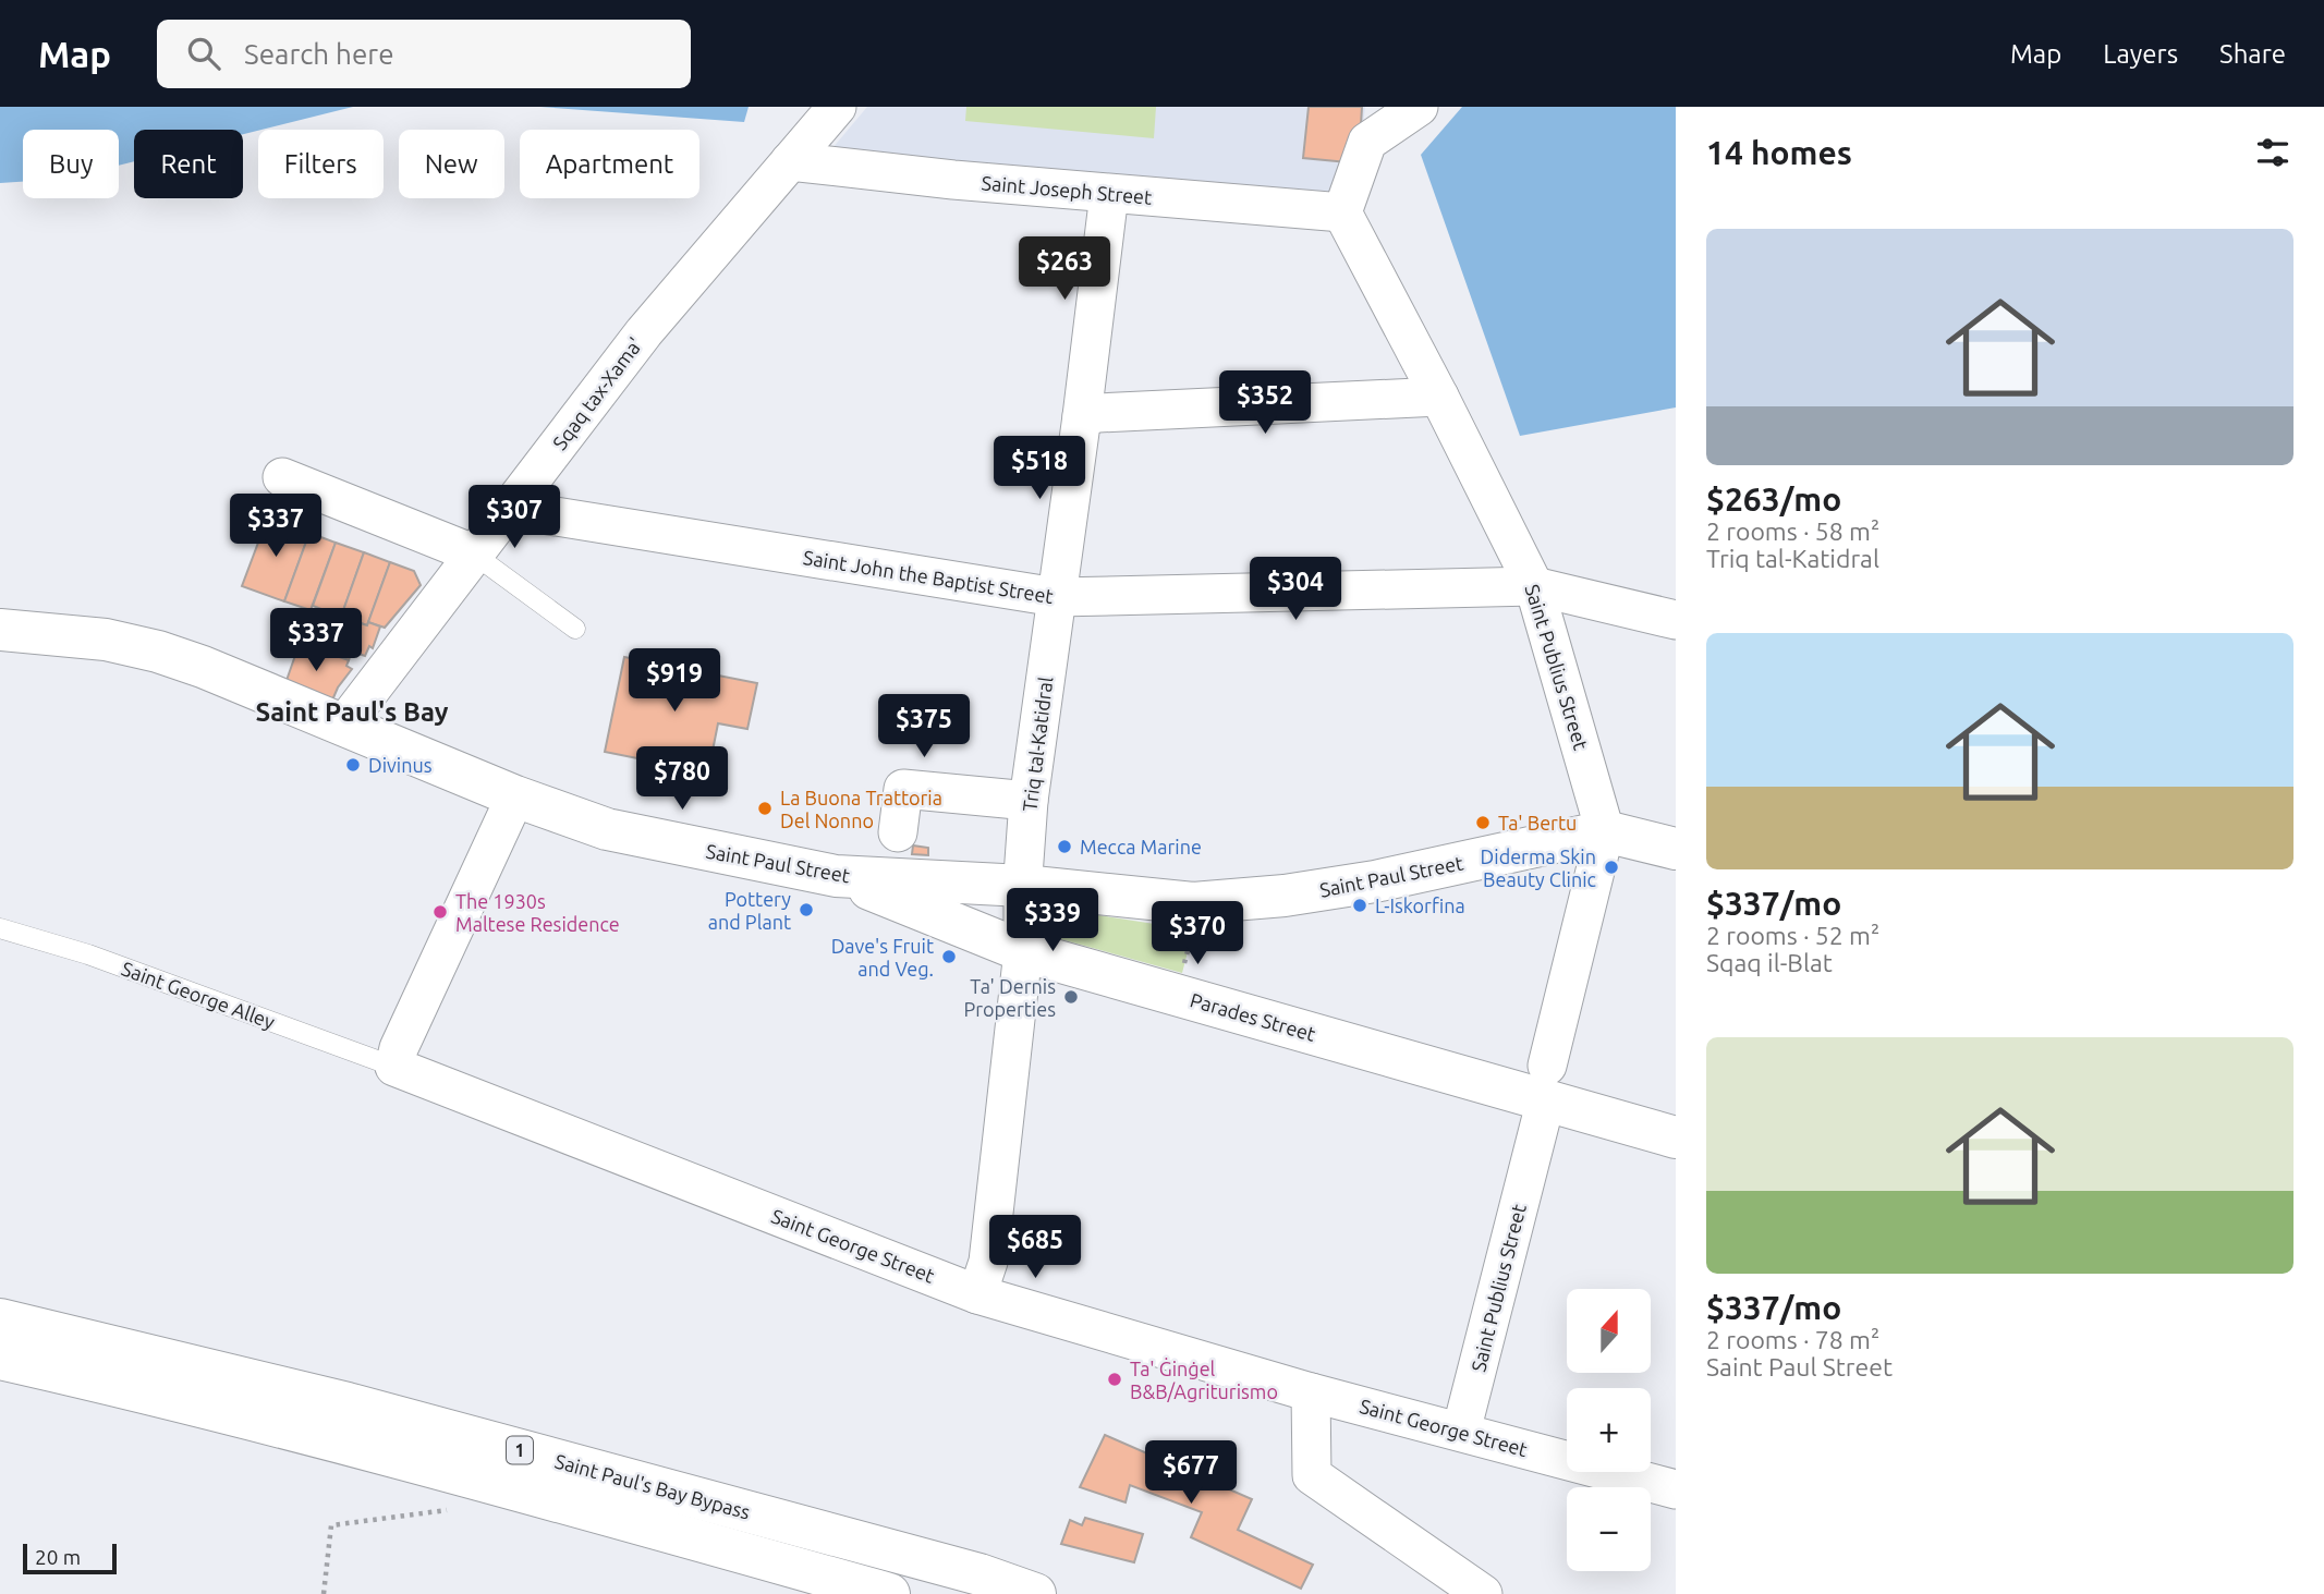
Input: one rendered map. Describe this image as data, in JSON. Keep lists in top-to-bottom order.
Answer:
{
  "streets": {
    "main road": [
      "Saint Paul Street",
      "Parades Street",
      "1",
      "Saint Paul's Bay Bypass"
    ],
    "street": [
      "Saint Joseph Street",
      "Sqaq tax-Xama'",
      "Saint John the Baptist Street",
      "Saint Publius Street",
      "Triq tal-Katidral",
      "Saint George Street"
    ],
    "lane": ["Saint George Alley"]
  },
  "crossings": [
    ["Saint Joseph Street", "Sqaq tax-Xama'"],
    ["Saint Joseph Street", "Saint Publius Street"],
    ["Saint Joseph Street", "Triq tal-Katidral"],
    ["Sqaq tax-Xama'", "Saint John the Baptist Street"],
    ["Sqaq tax-Xama'", "Saint Paul Street"],
    ["Saint John the Baptist Street", "Saint Publius Street"],
    ["Saint John the Baptist Street", "Triq tal-Katidral"],
    ["Saint Publius Street", "Saint Paul Street"],
    ["Saint Publius Street", "Parades Street"],
    ["Saint Publius Street", "Saint George Street"],
    ["Triq tal-Katidral", "Saint Paul Street"],
    ["Triq tal-Katidral", "Parades Street"],
    ["Triq tal-Katidral", "Saint George Street"],
    ["Saint Paul Street", "Parades Street"],
    ["Saint George Alley", "Saint George Street"]
  ],
  "districts": ["Saint Paul's Bay"],
  "places": [
    "Divinus",
    "La Buona Trattoria Del Nonno",
    "Ta' Bertu",
    "Mecca Marine",
    "Diderma Skin Beauty Clinic",
    "L-Iskorfina",
    "Pottery and Plant",
    "The 1930s Maltese Residence",
    "Dave's Fruit and Veg.",
    "Ta' Dernis Properties",
    "Ta' Ġinġel B&B/Agriturismo"
  ],
  "scale_bar": "20 m",
  "north": "top",
  "page": {
    "header": "Map",
    "search": "Search here",
    "nav": ["Map", "Layers", "Share"],
    "heading": "14 homes",
    "chip": [
      "Buy",
      "Rent",
      "Filters",
      "New",
      "Apartment"
    ],
    "list": [
      {
        "name": "$263/mo",
        "note": "2 rooms · 58 m² · Triq tal-Katidral"
      },
      {
        "name": "$337/mo",
        "note": "2 rooms · 52 m² · Sqaq il-Blat"
      },
      {
        "name": "$337/mo",
        "note": "2 rooms · 78 m² · Saint Paul Street"
      }
    ],
    "price": [
      "$263",
      "$352",
      "$518",
      "$307",
      "$337",
      "$304",
      "$337",
      "$919",
      "$375",
      "$780",
      "$339",
      "$370",
      "$685",
      "$677"
    ],
    "map_buttons": ["+", "−"],
    "scale": "20 m"
  }
}
